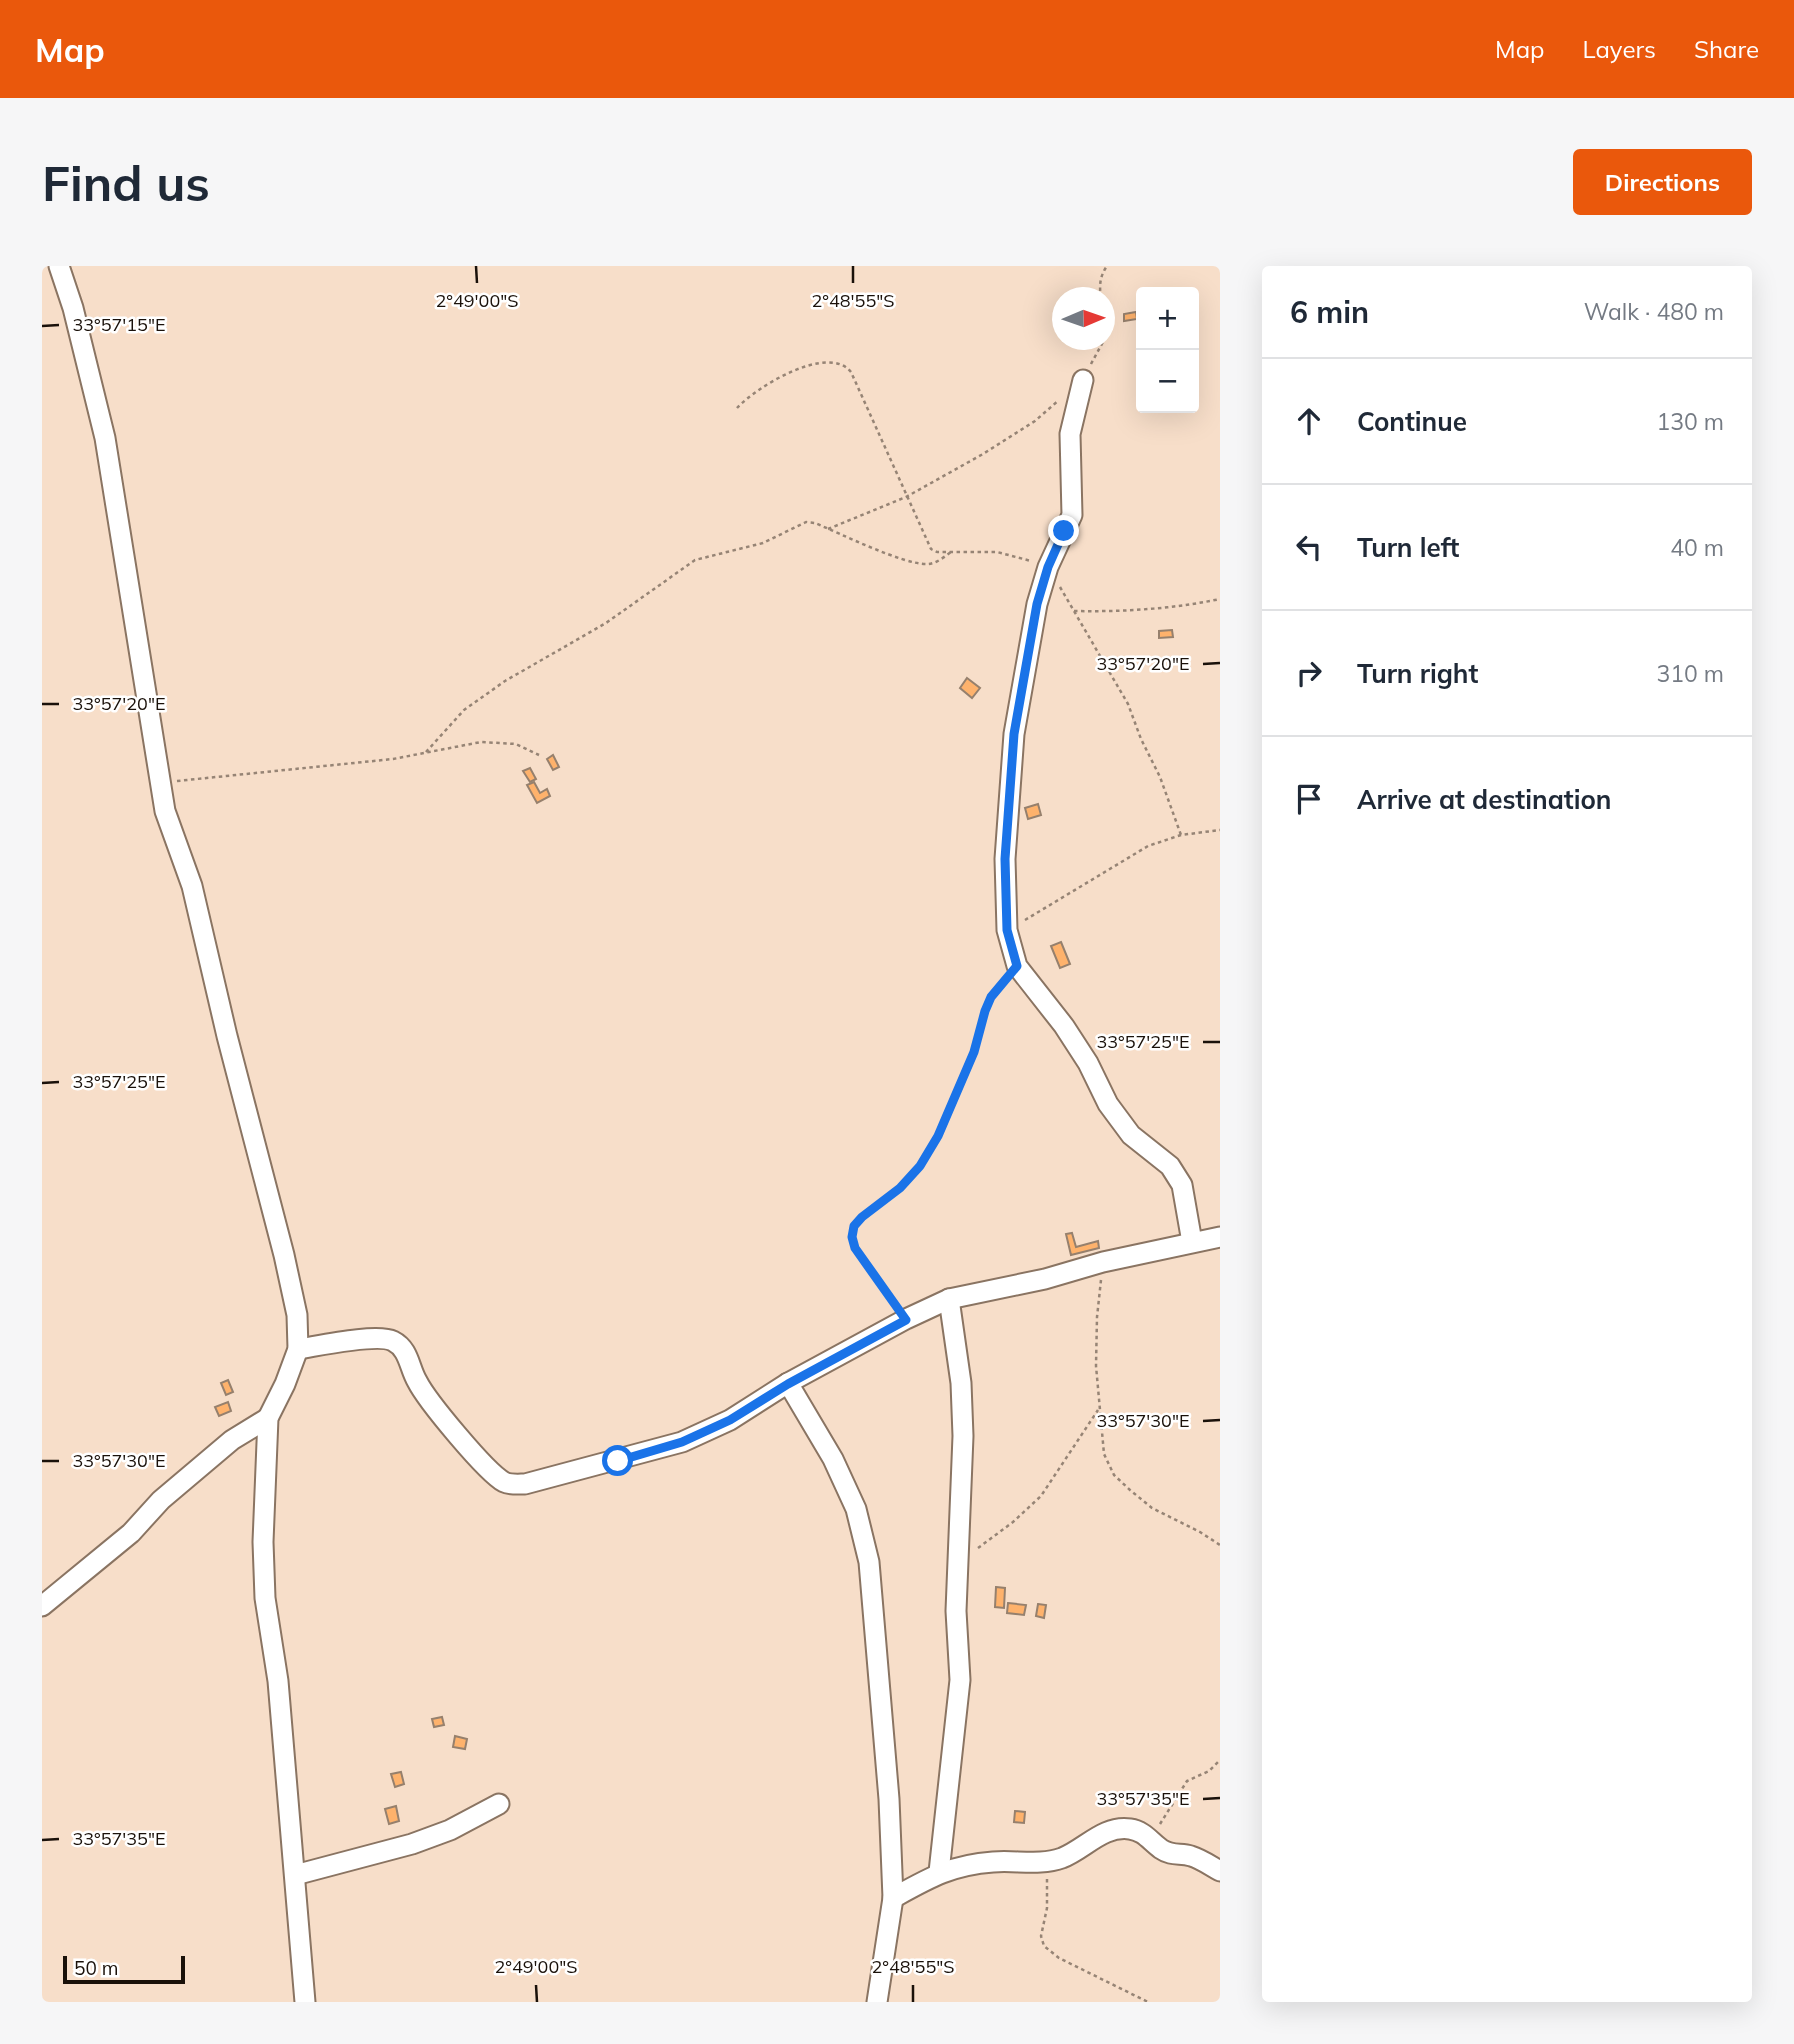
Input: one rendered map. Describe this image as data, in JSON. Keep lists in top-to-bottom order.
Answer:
{
  "scale_bar": "50 m",
  "north": "right",
  "page": {
    "header": "Map",
    "nav": ["Map", "Layers", "Share"],
    "buttons": "Directions",
    "title": "Find us",
    "heading": ["6 min", "Walk · 480 m"],
    "map_buttons": ["+", "−"],
    "list": [
      ["Continue", "130 m"],
      ["Turn left", "40 m"],
      ["Turn right", "310 m"],
      "Arrive at destination"
    ],
    "scale": "50 m"
  },
  "coordinates": [
    "2°49'00\"S",
    "2°48'55\"S",
    "33°57'15\"E",
    "33°57'20\"E",
    "33°57'25\"E",
    "33°57'30\"E",
    "33°57'35\"E"
  ]
}
